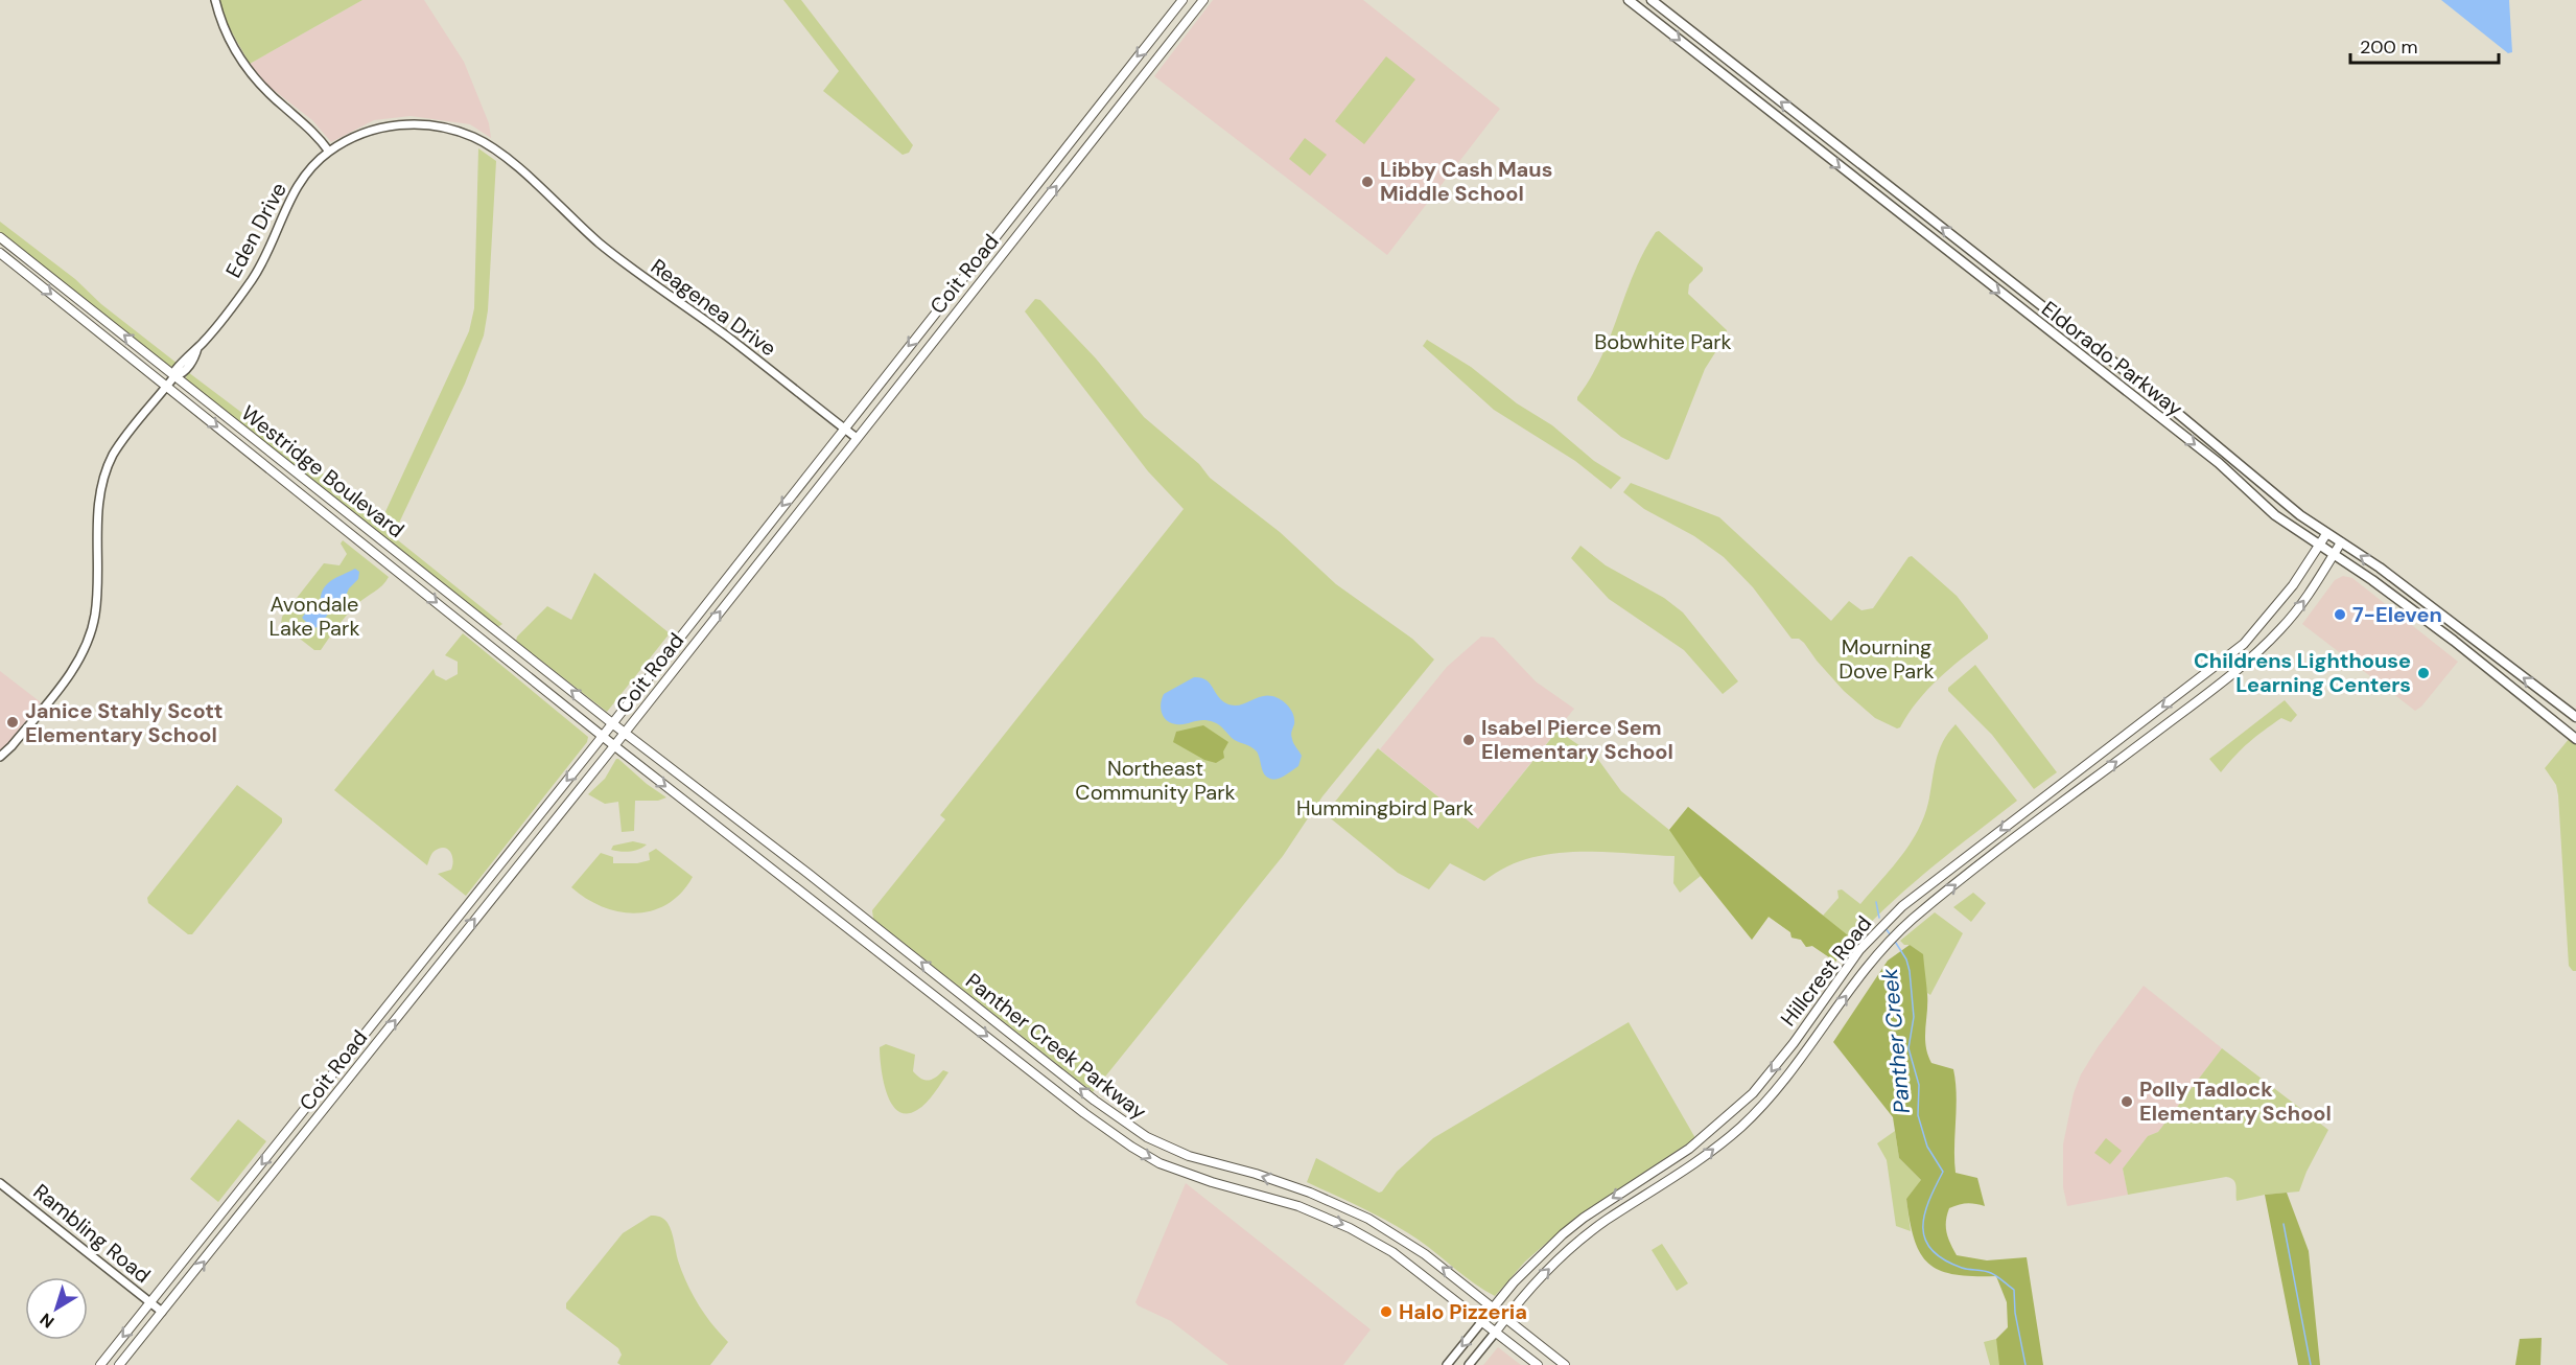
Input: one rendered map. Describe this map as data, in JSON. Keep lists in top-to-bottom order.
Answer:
{
  "streets": {
    "main road": [
      "Coit Road",
      "Eldorado Parkway",
      "Westridge Boulevard",
      "Hillcrest Road",
      "Panther Creek Parkway"
    ],
    "street": ["Eden Drive", "Reagenea Drive", "Rambling Road"]
  },
  "crossings": [
    ["Eden Drive", "Reagenea Drive"],
    ["Eden Drive", "Westridge Boulevard"],
    ["Coit Road", "Reagenea Drive"],
    ["Coit Road", "Westridge Boulevard"],
    ["Coit Road", "Panther Creek Parkway"],
    ["Coit Road", "Rambling Road"],
    ["Eldorado Parkway", "Hillcrest Road"],
    ["Westridge Boulevard", "Panther Creek Parkway"],
    ["Hillcrest Road", "Panther Creek Parkway"]
  ],
  "water": ["Panther Creek"],
  "parks": [
    "Bobwhite Park",
    "Avondale Lake Park",
    "Mourning Dove Park",
    "Northeast Community Park",
    "Hummingbird Park"
  ],
  "places": [
    "Libby Cash Maus Middle School",
    "7-Eleven",
    "Childrens Lighthouse Learning Centers",
    "Janice Stahly Scott Elementary School",
    "Isabel Pierce Sem Elementary School",
    "Polly Tadlock Elementary School",
    "Halo Pizzeria"
  ],
  "scale_bar": "200 m",
  "north": "bottom left"
}
